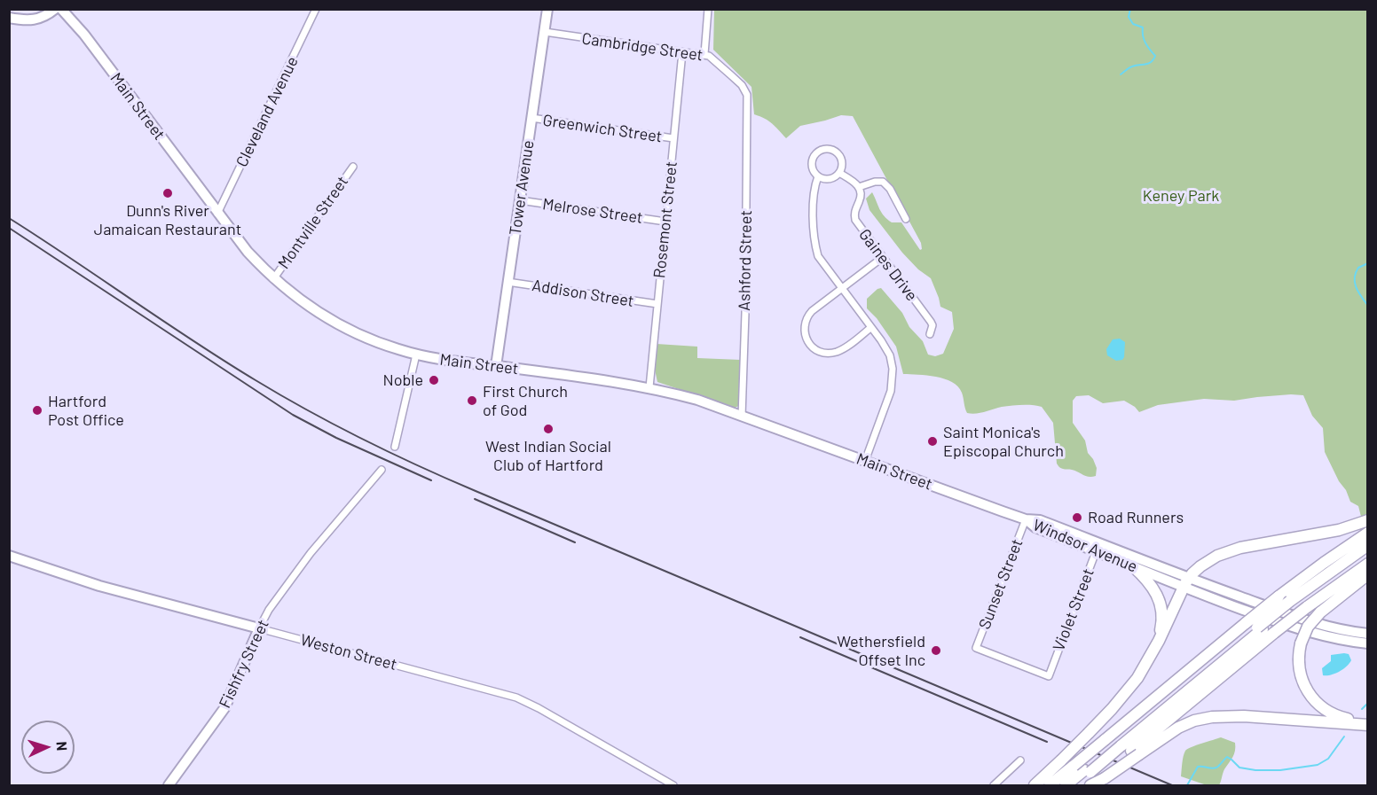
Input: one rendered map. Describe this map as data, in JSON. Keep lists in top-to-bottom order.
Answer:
{
  "streets": {
    "main road": [
      "Main Street",
      "Tower Avenue",
      "Windsor Avenue",
      "Weston Street",
      "Fishfry Street"
    ],
    "street": [
      "Cambridge Street",
      "Cleveland Avenue",
      "Greenwich Street",
      "Melrose Street",
      "Rosemont Street",
      "Montville Street",
      "Ashford Street",
      "Gaines Drive",
      "Addison Street",
      "Sunset Street",
      "Violet Street"
    ]
  },
  "crossings": [
    ["Cambridge Street", "Tower Avenue"],
    ["Cambridge Street", "Rosemont Street"],
    ["Cambridge Street", "Ashford Street"],
    ["Main Street", "Cleveland Avenue"],
    ["Main Street", "Tower Avenue"],
    ["Main Street", "Rosemont Street"],
    ["Main Street", "Montville Street"],
    ["Main Street", "Ashford Street"],
    ["Main Street", "Windsor Avenue"],
    ["Main Street", "Sunset Street"],
    ["Greenwich Street", "Tower Avenue"],
    ["Greenwich Street", "Rosemont Street"],
    ["Tower Avenue", "Melrose Street"],
    ["Tower Avenue", "Addison Street"],
    ["Melrose Street", "Rosemont Street"],
    ["Rosemont Street", "Addison Street"],
    ["Windsor Avenue", "Sunset Street"],
    ["Windsor Avenue", "Violet Street"],
    ["Sunset Street", "Violet Street"],
    ["Weston Street", "Fishfry Street"]
  ],
  "parks": ["Keney Park"],
  "places": [
    "Dunn's River Jamaican Restaurant",
    "Noble",
    "First Church of God",
    "Hartford Post Office",
    "West Indian Social Club of Hartford",
    "Saint Monica's Episcopal Church",
    "Road Runners",
    "Wethersfield Offset Inc"
  ],
  "north": "right"
}
